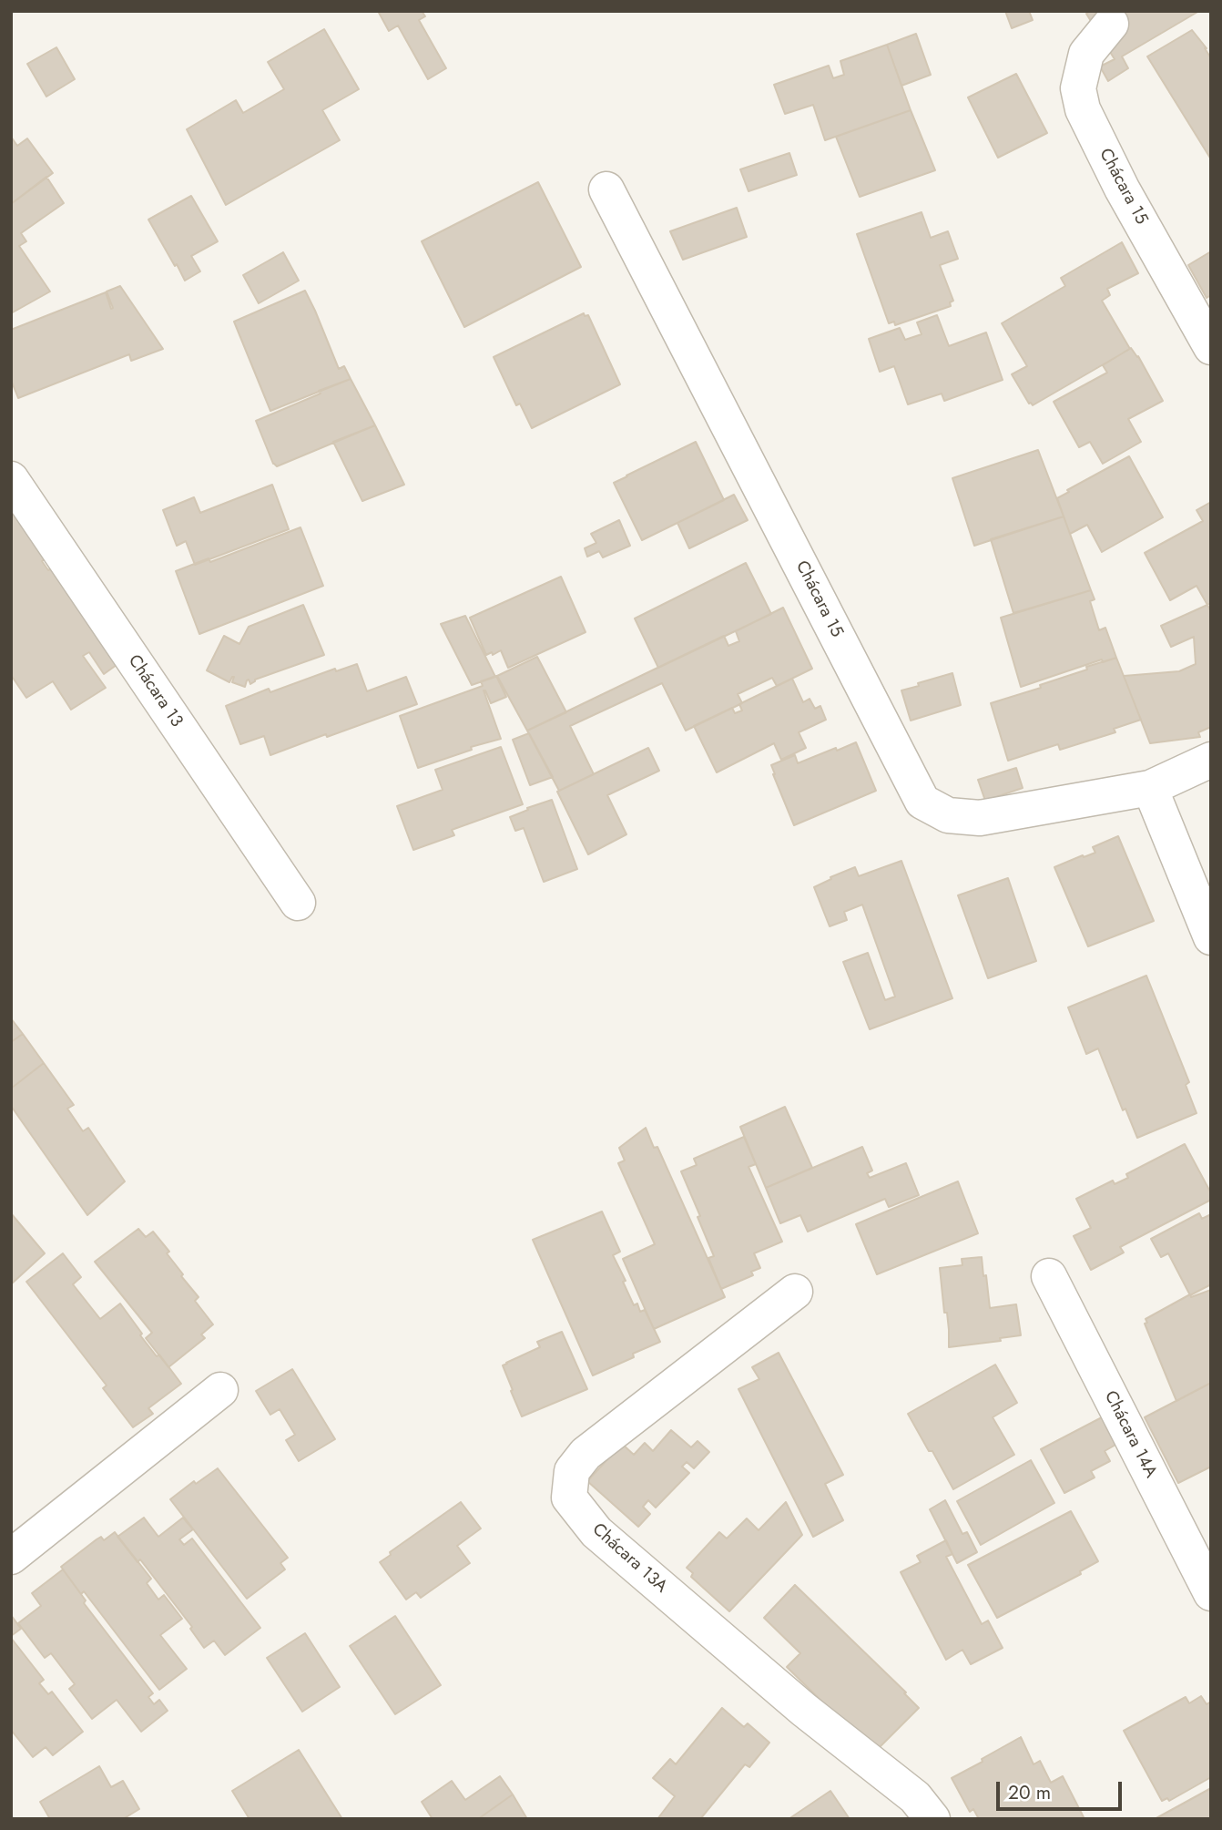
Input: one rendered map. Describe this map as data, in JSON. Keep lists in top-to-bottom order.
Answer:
{
  "streets": {
    "street": [
      "Chácara 15",
      "Chácara 13",
      "Chácara 14A",
      "Chácara 13A"
    ]
  },
  "scale_bar": "20 m"
}
